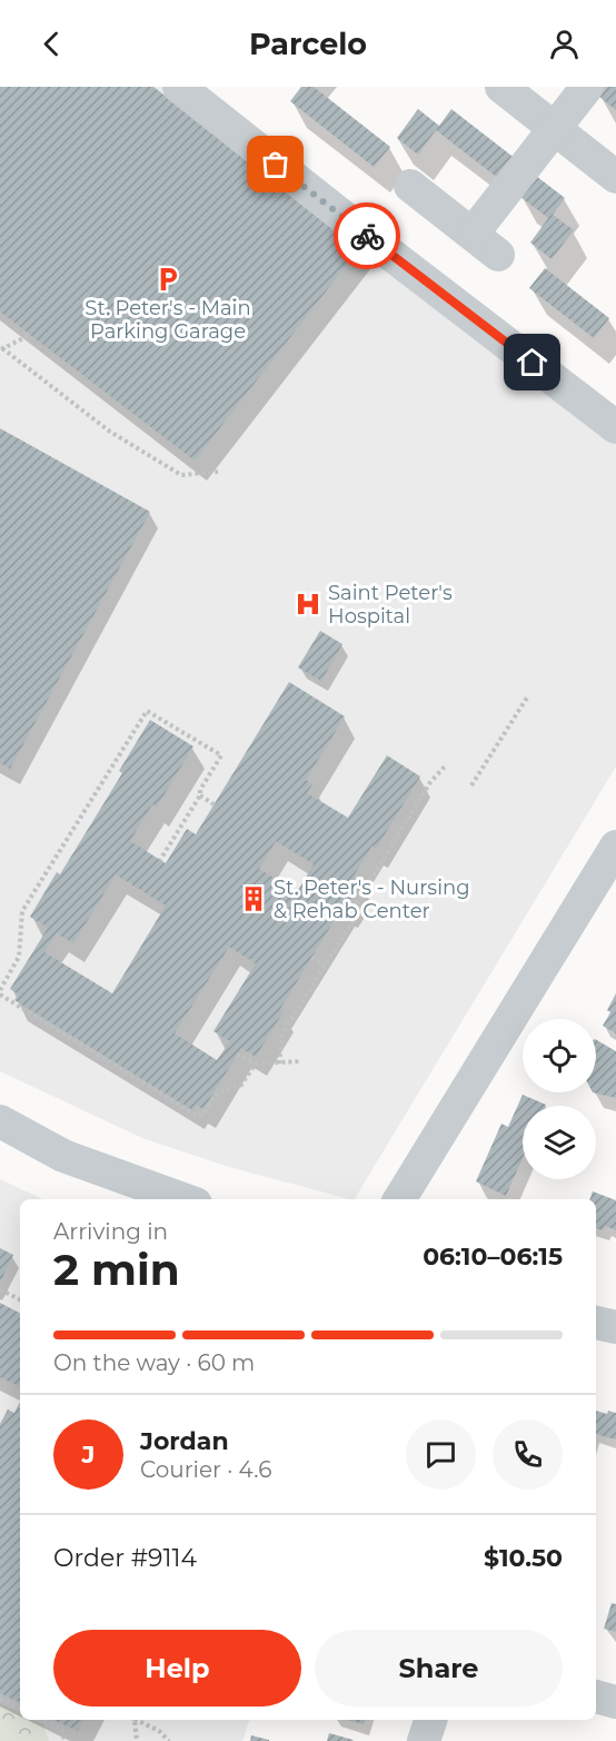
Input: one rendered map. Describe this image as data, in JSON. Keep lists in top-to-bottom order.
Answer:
{
  "places": {
    "parking": ["St. Peter's - Main Parking Garage"],
    "hospital": ["Saint Peter's Hospital"],
    "building": ["St. Peter's - Nursing & Rehab Center"]
  },
  "page": {
    "header": "Parcelo",
    "heading": ["2 min", "Arriving in", "06:10–06:15"],
    "panel": [
      "Jordan",
      "Courier · 4.6",
      "Order #9114",
      "$10.50"
    ],
    "bar": "On the way · 60 m",
    "round": "J",
    "buttons": ["Help", "Share"]
  }
}
